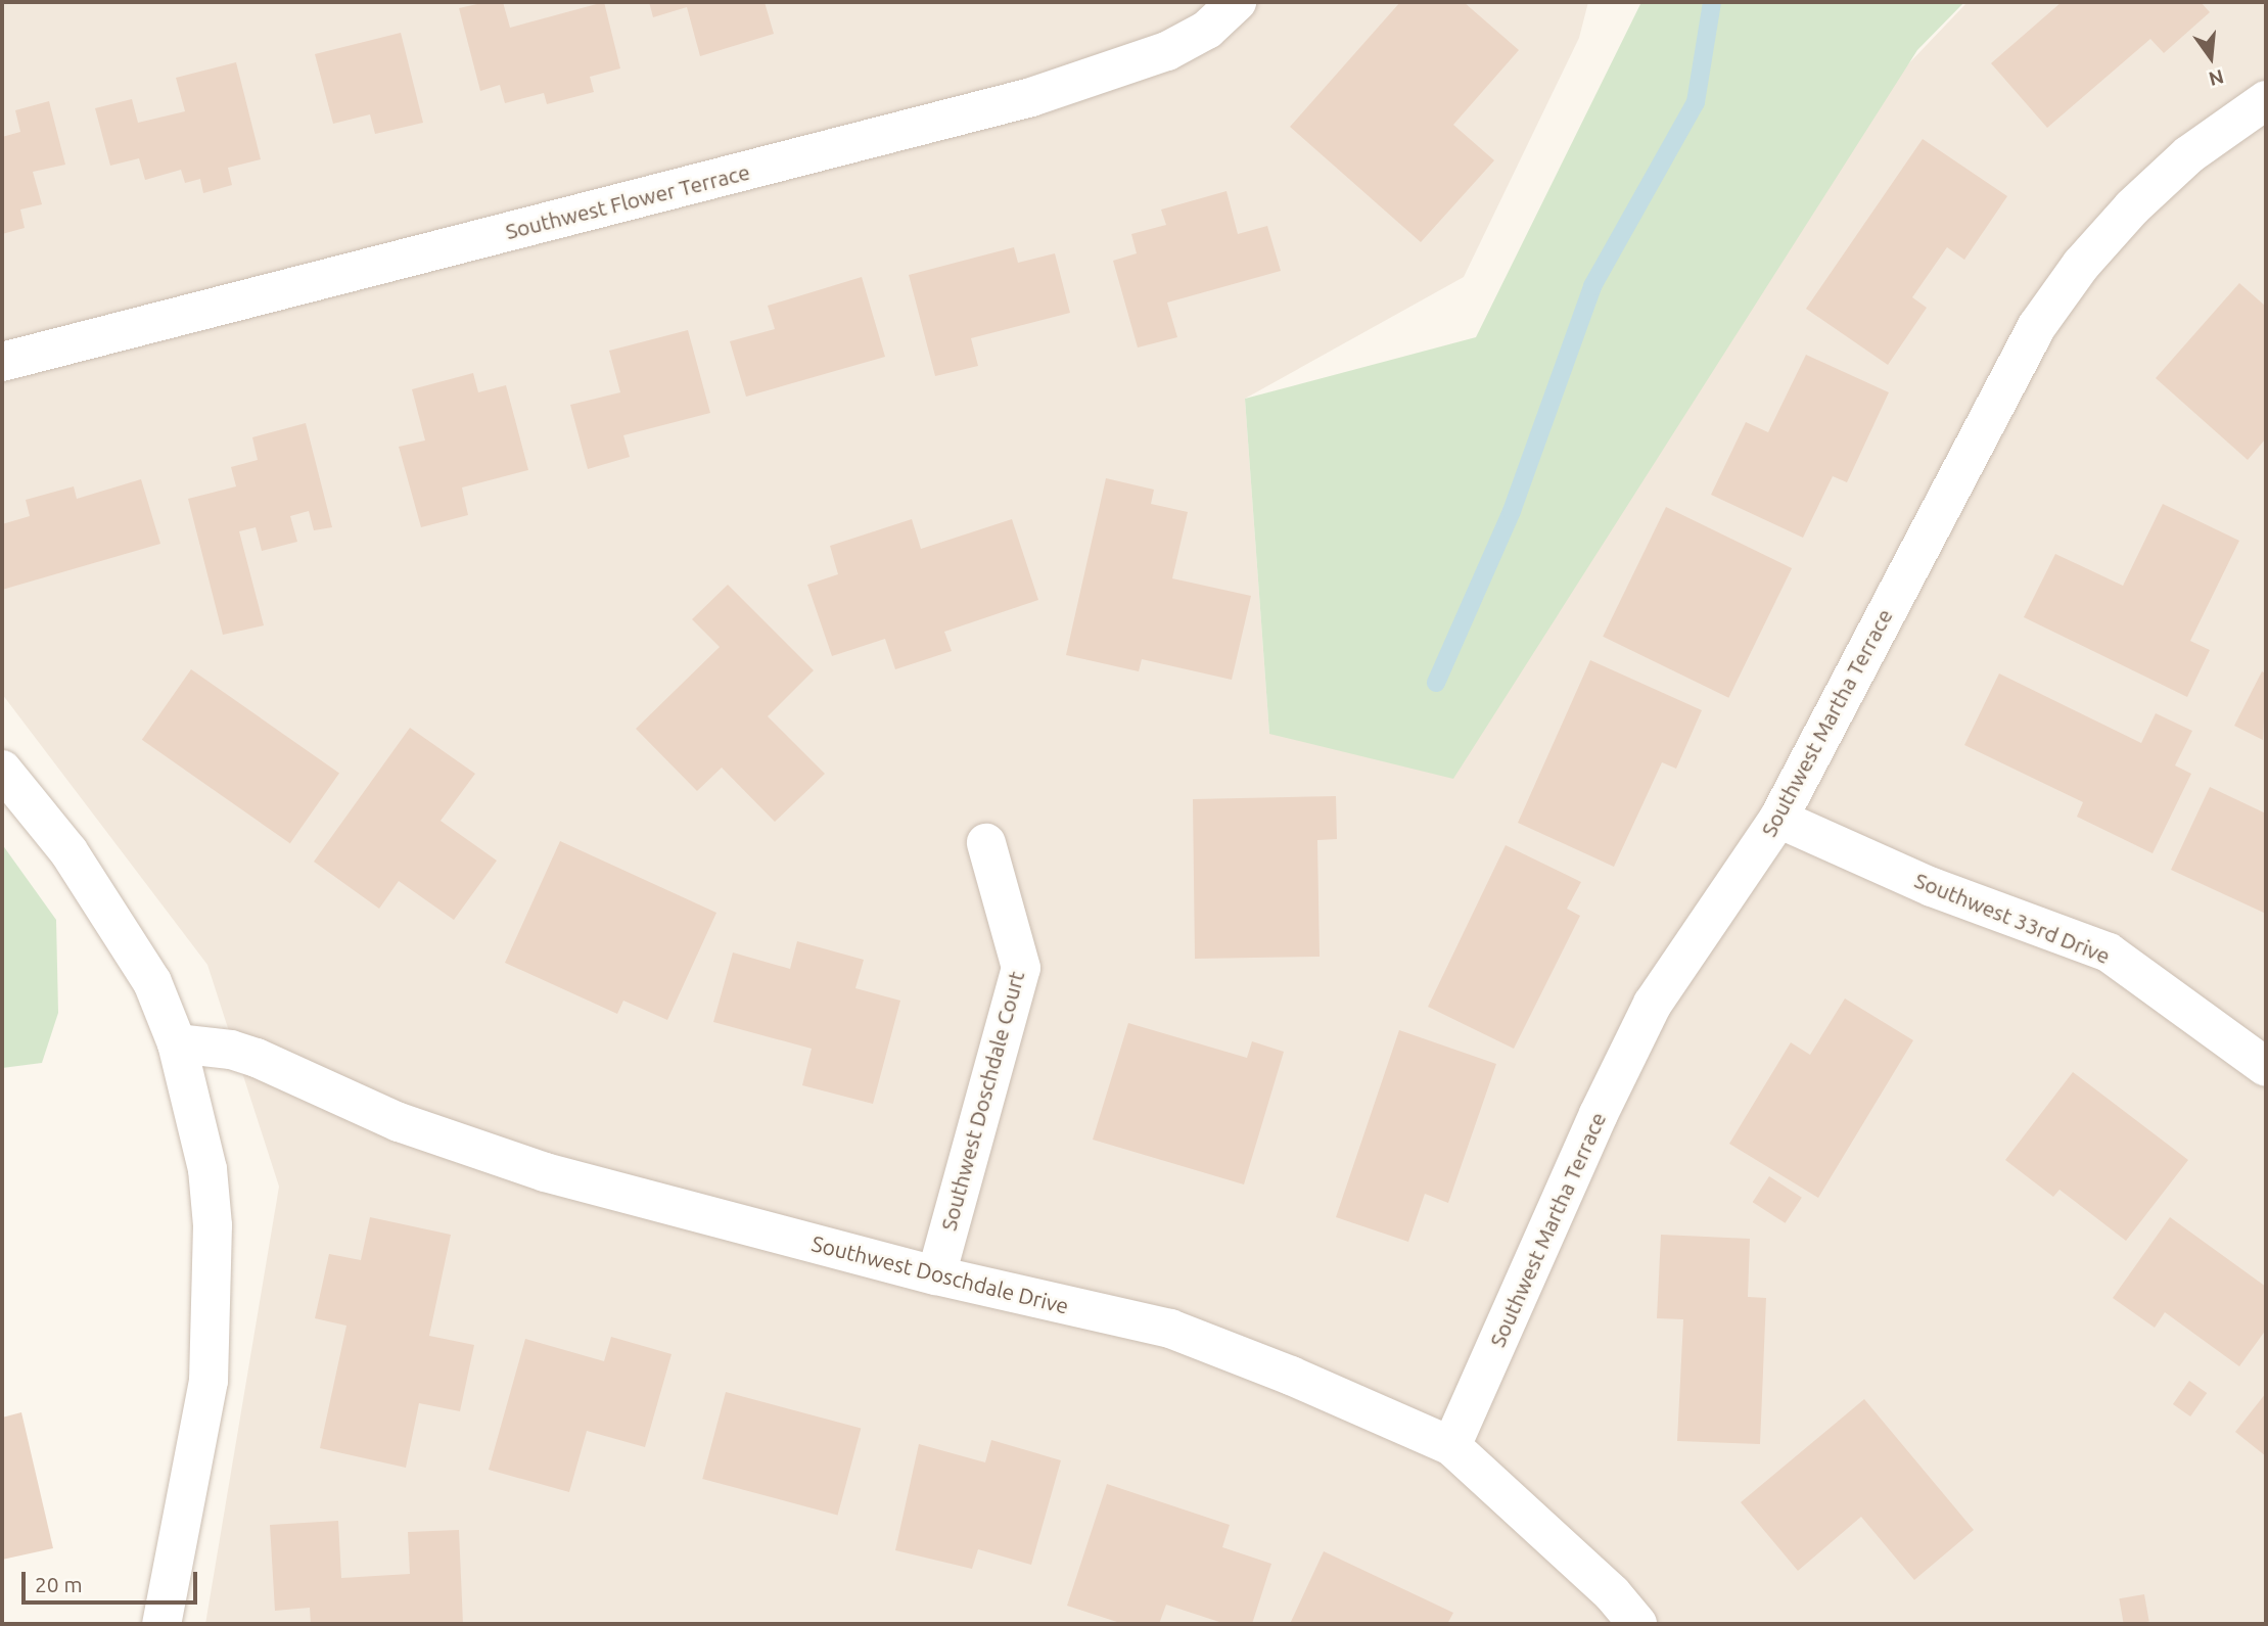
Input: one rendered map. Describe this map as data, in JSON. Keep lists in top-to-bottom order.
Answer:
{
  "streets": {
    "street": [
      "Southwest Flower Terrace",
      "Southwest Martha Terrace",
      "Southwest 33rd Drive",
      "Southwest Doschdale Court",
      "Southwest Doschdale Drive"
    ]
  },
  "crossings": [
    ["Southwest Martha Terrace", "Southwest 33rd Drive"],
    ["Southwest Martha Terrace", "Southwest Doschdale Drive"],
    ["Southwest Doschdale Court", "Southwest Doschdale Drive"]
  ],
  "scale_bar": "20 m",
  "north": "bottom"
}
